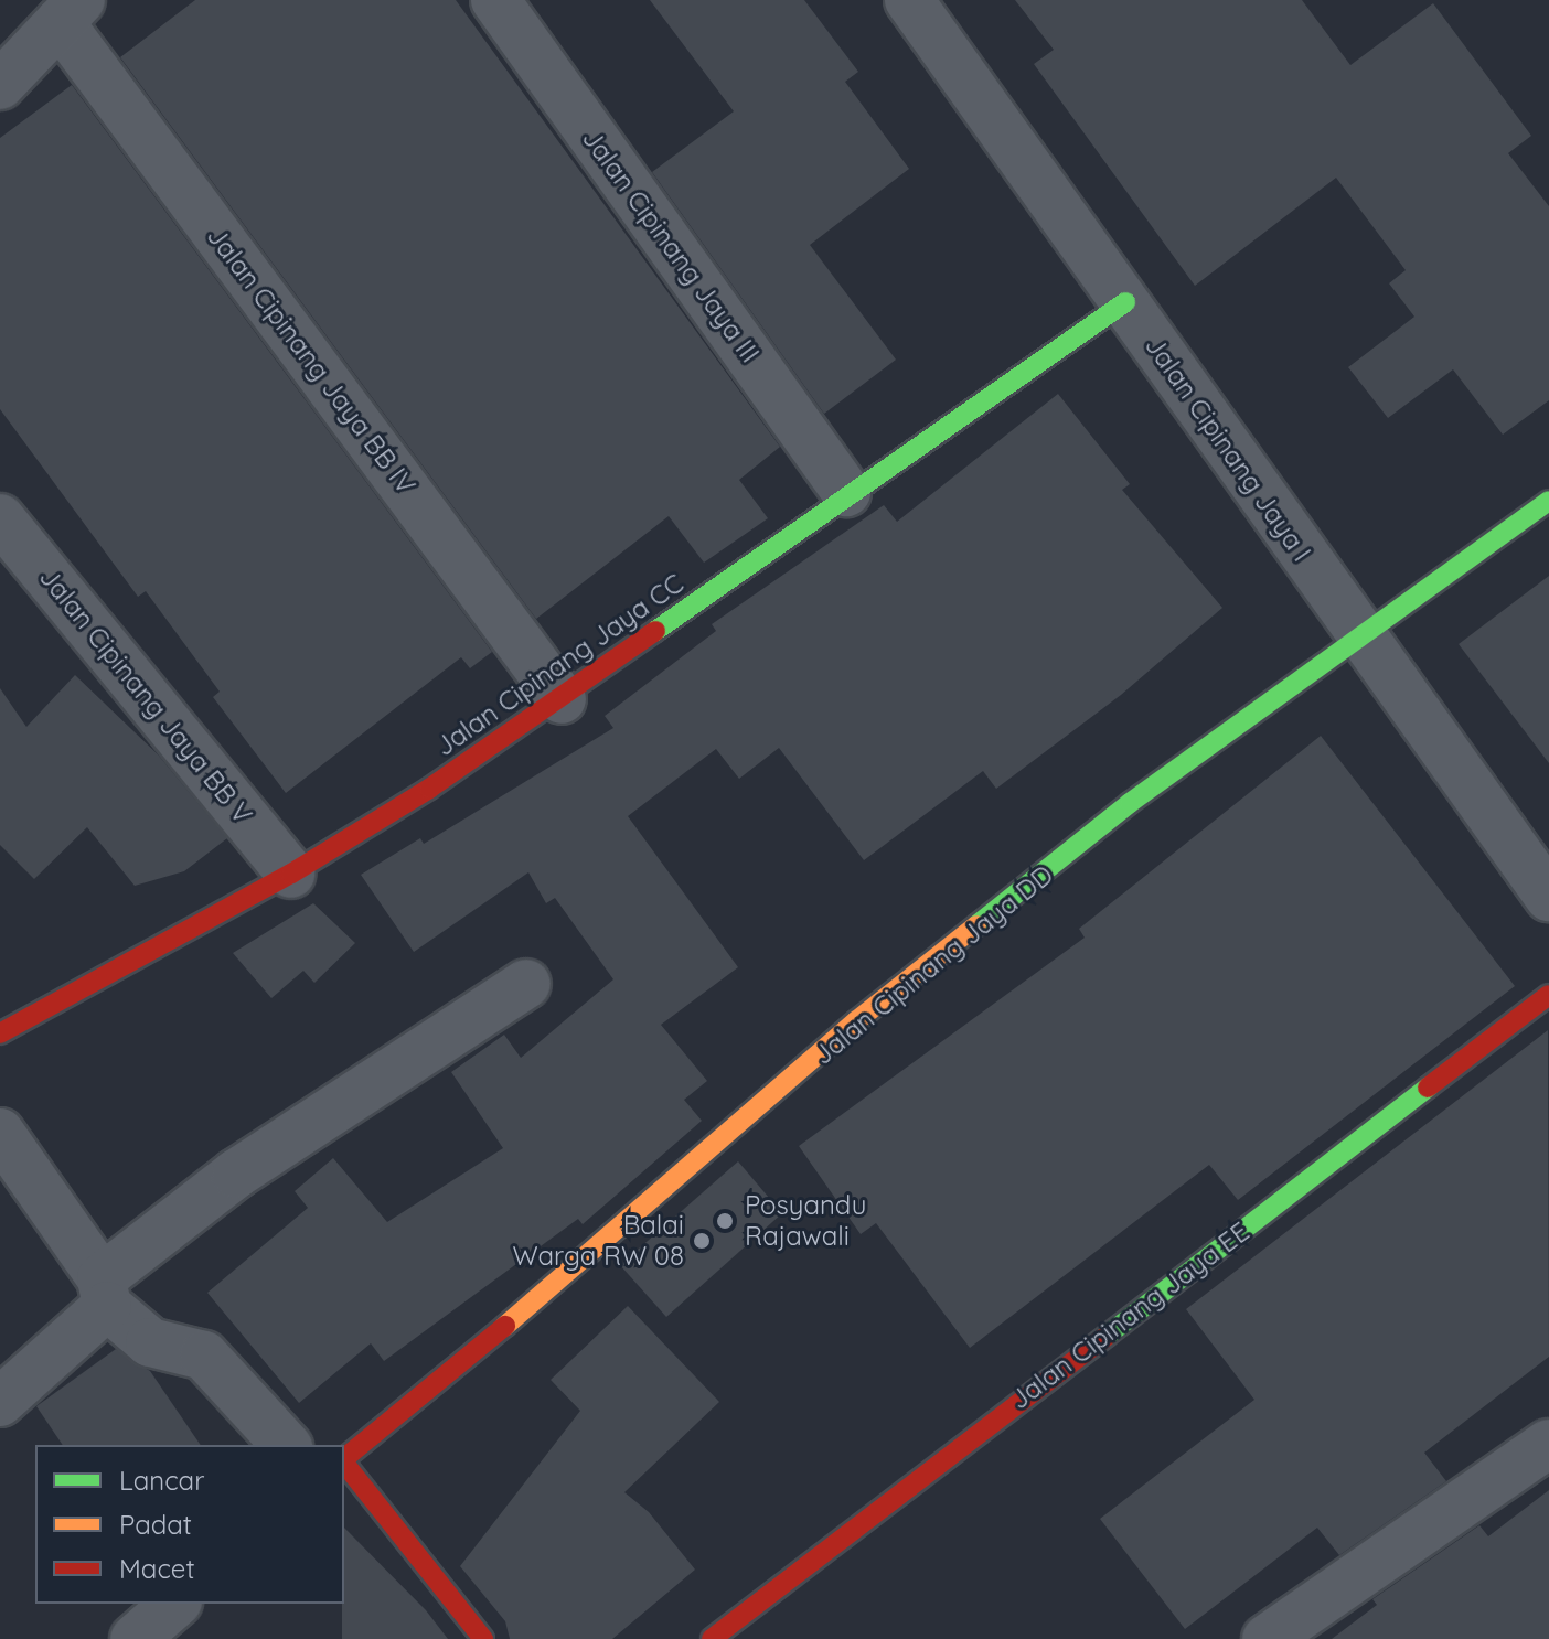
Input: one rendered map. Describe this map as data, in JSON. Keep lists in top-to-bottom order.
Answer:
{
  "streets": {
    "street": [
      "Jalan Cipinang Jaya III",
      "Jalan Cipinang Jaya BB IV",
      "Jalan Cipinang Jaya I",
      "Jalan Cipinang Jaya CC",
      "Jalan Cipinang Jaya BB V",
      "Jalan Cipinang Jaya DD",
      "Jalan Cipinang Jaya EE"
    ]
  },
  "crossings": [
    ["Jalan Cipinang Jaya III", "Jalan Cipinang Jaya CC"],
    ["Jalan Cipinang Jaya BB IV", "Jalan Cipinang Jaya CC"],
    ["Jalan Cipinang Jaya I", "Jalan Cipinang Jaya CC"],
    ["Jalan Cipinang Jaya I", "Jalan Cipinang Jaya DD"],
    ["Jalan Cipinang Jaya CC", "Jalan Cipinang Jaya BB V"]
  ],
  "places": ["Posyandu Rajawali", "Balai Warga RW 08"],
  "legend": ["Lancar", "Padat", "Macet"]
}
